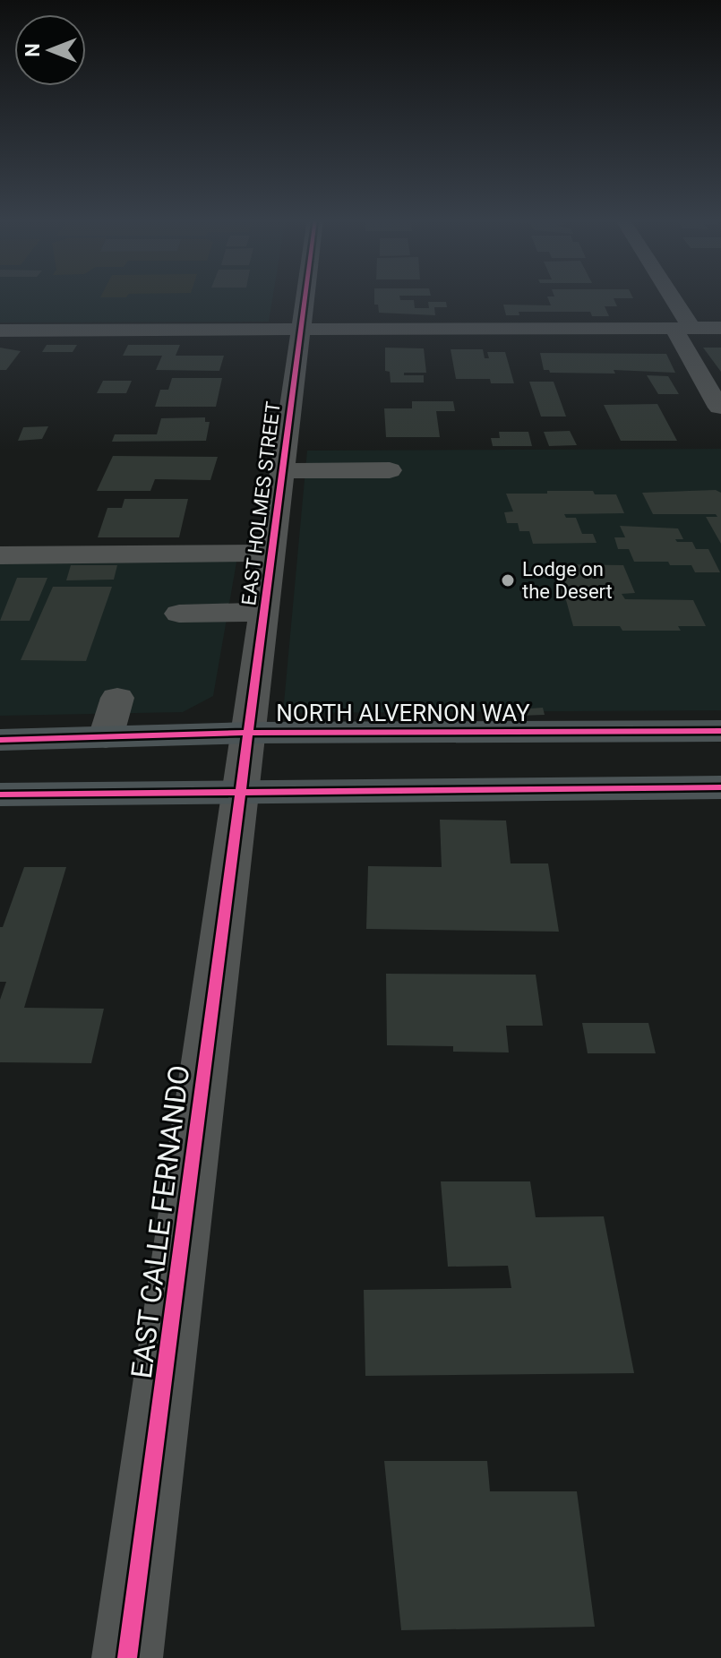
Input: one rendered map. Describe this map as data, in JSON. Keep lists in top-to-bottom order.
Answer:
{
  "streets": {
    "main road": ["NORTH ALVERNON WAY"],
    "street": ["EAST HOLMES STREET", "EAST CALLE FERNANDO"]
  },
  "crossings": [
    ["EAST HOLMES STREET", "NORTH ALVERNON WAY"],
    ["EAST HOLMES STREET", "EAST CALLE FERNANDO"]
  ],
  "places": ["Lodge on the Desert"],
  "north": "left"
}
